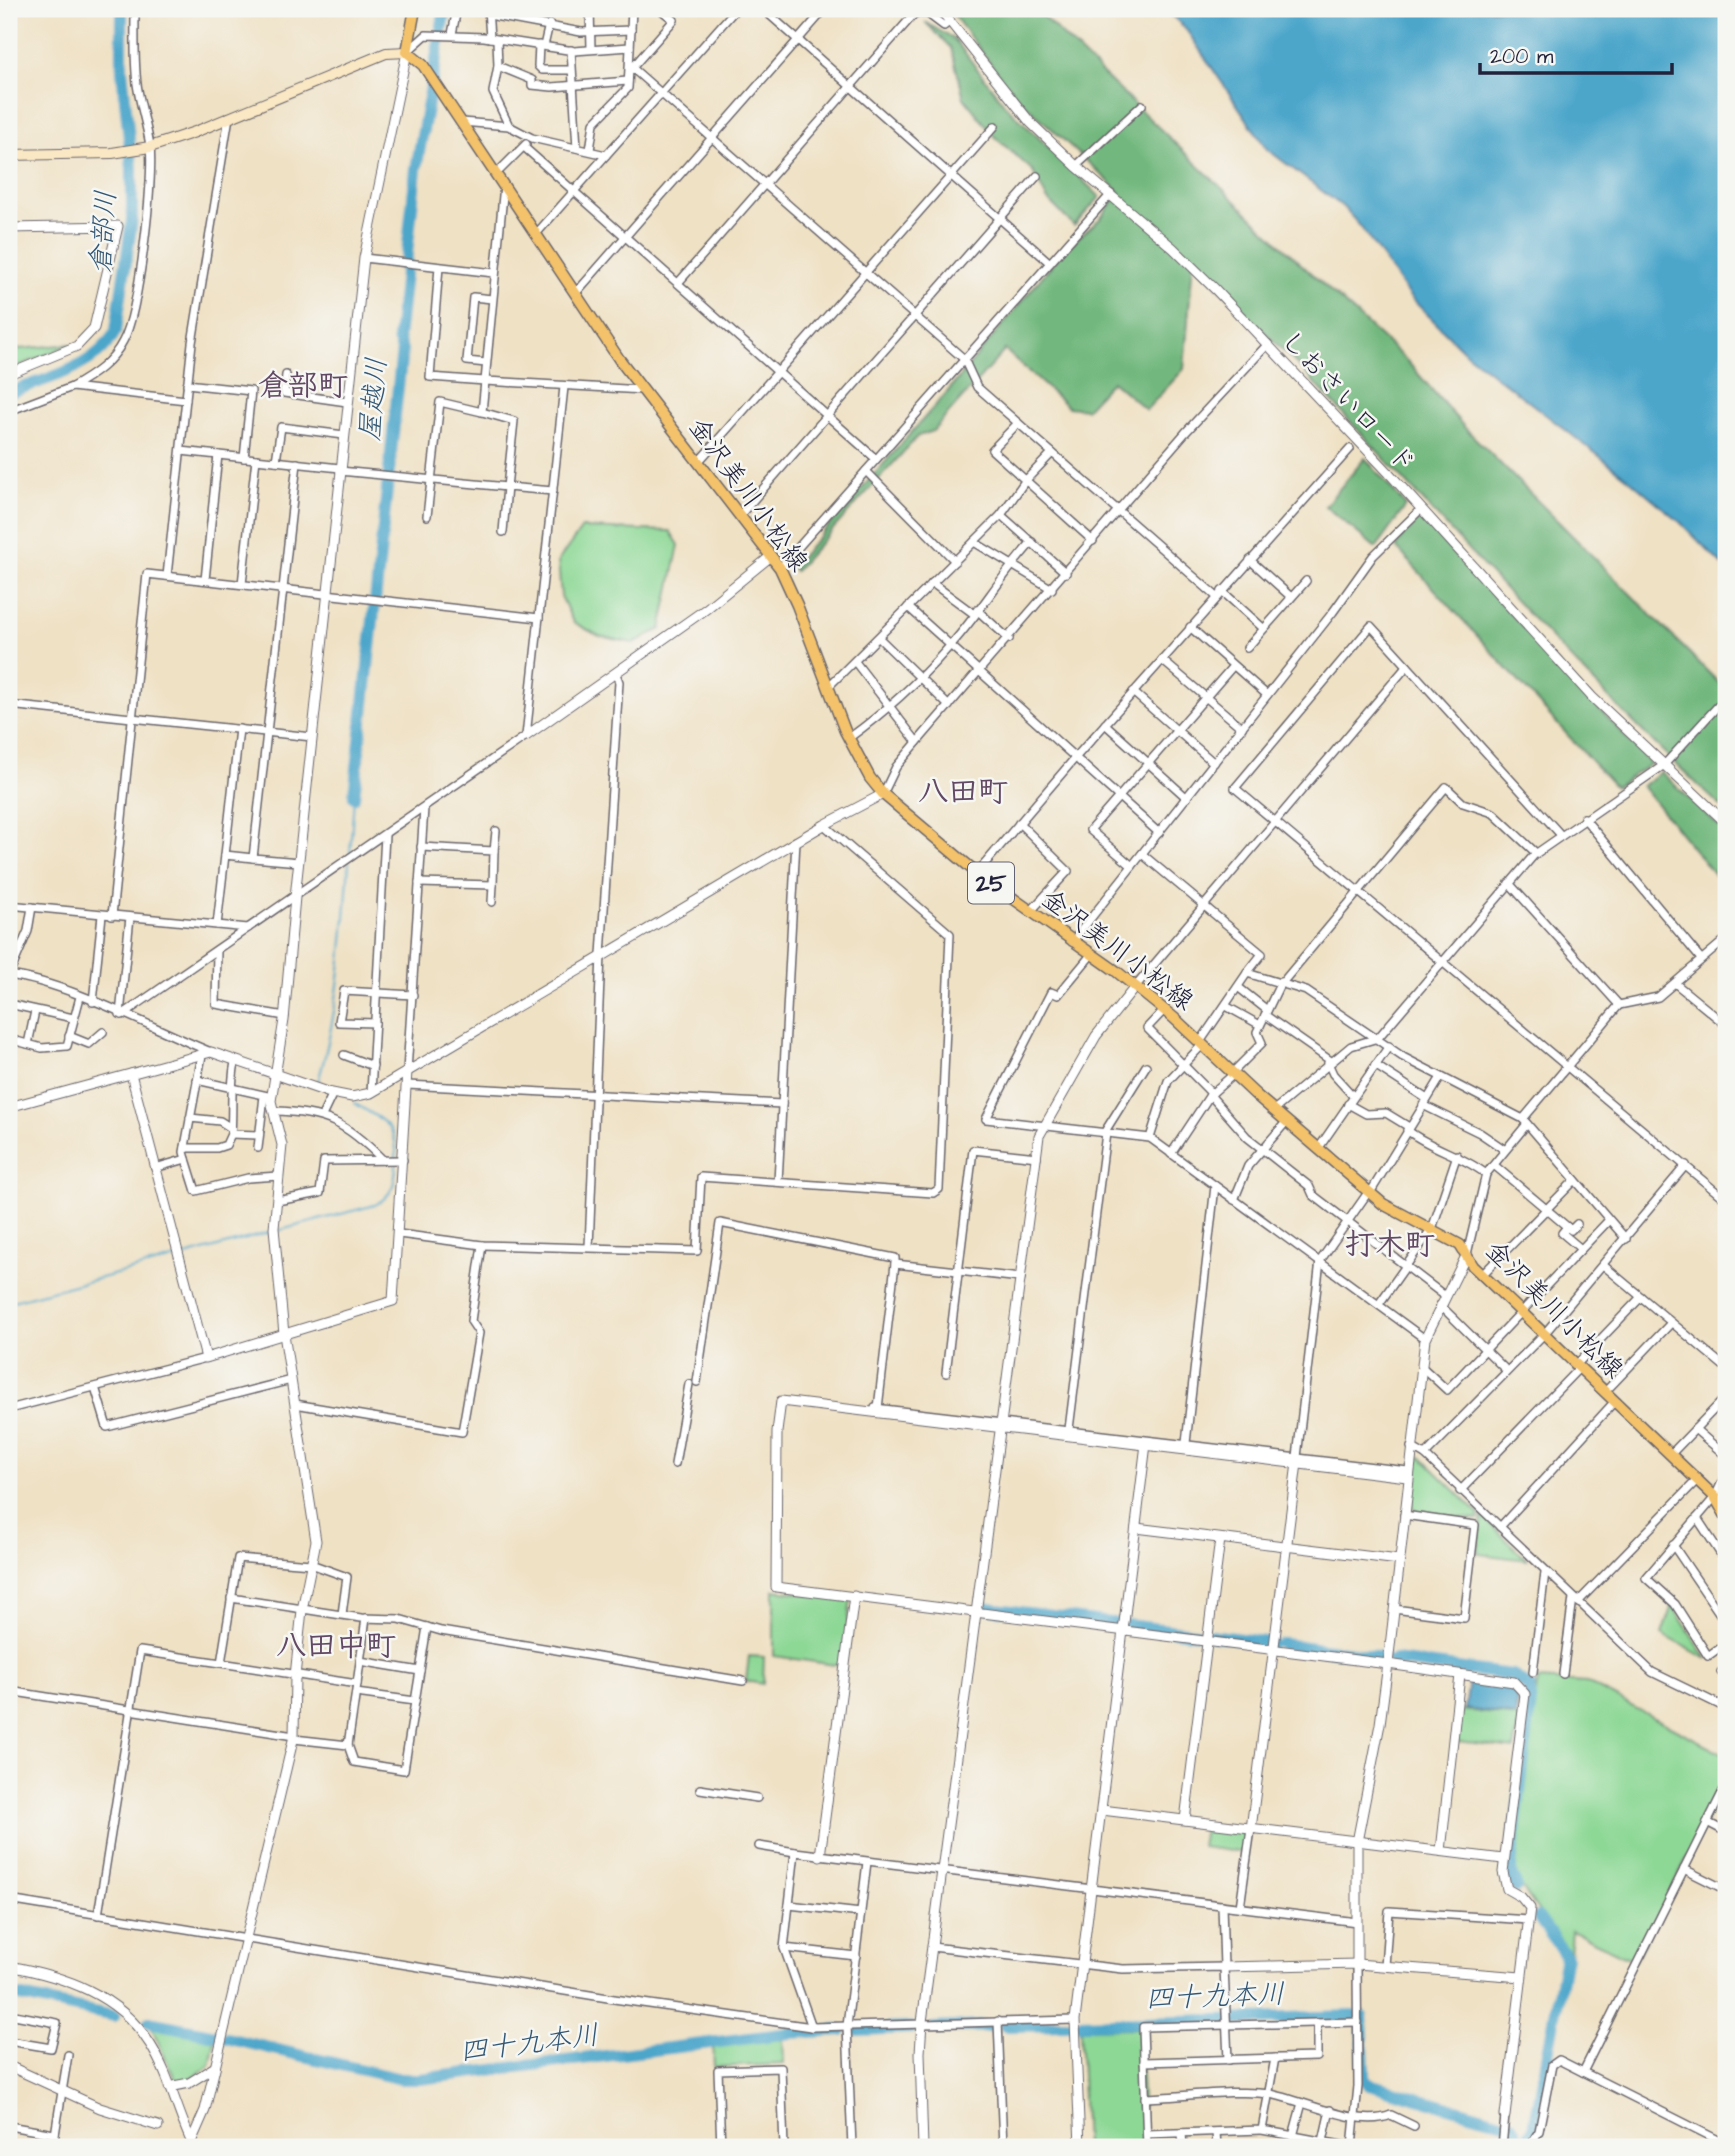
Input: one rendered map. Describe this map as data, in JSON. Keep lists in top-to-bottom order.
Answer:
{
  "streets": {
    "main road": ["金沢美川小松線", "25"],
    "street": ["しおさいロード"]
  },
  "districts": [
    "倉部町",
    "八田町",
    "打木町",
    "八田中町"
  ],
  "water": ["倉部川", "屋越川", "四十九本川"],
  "scale_bar": "200 m"
}
